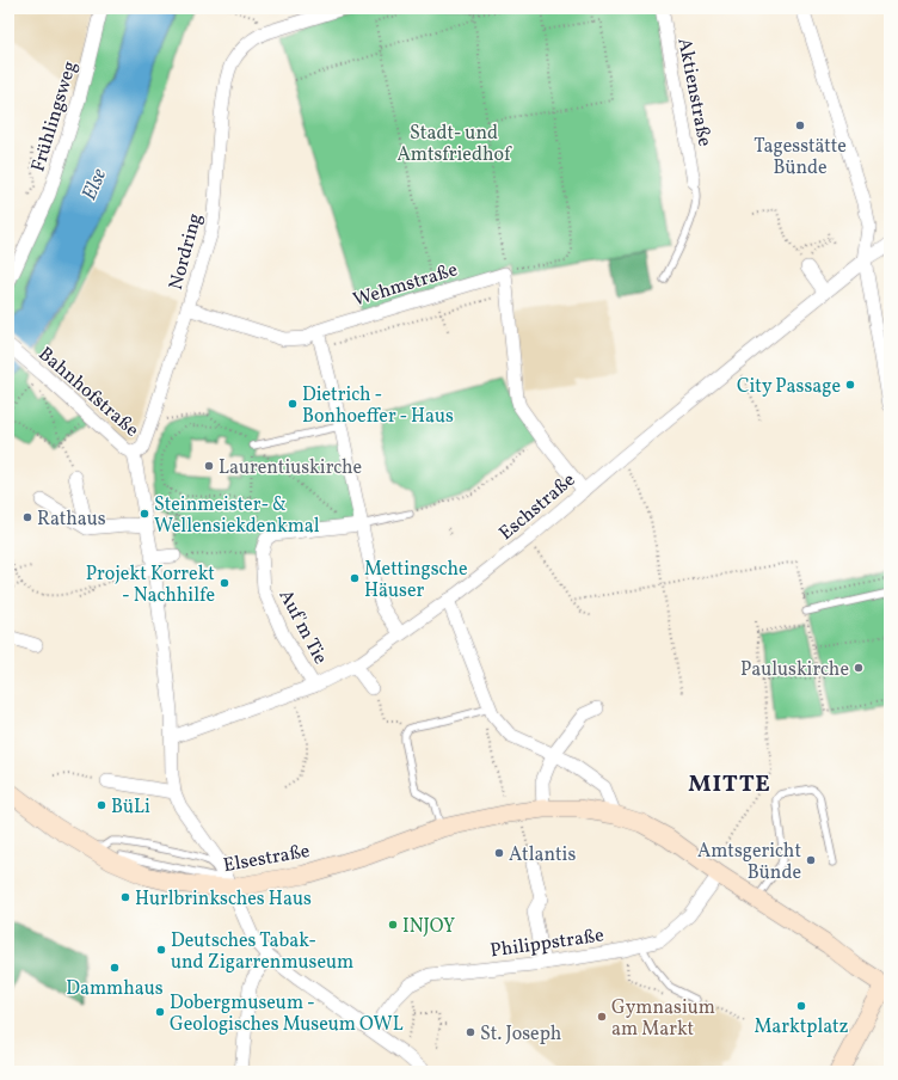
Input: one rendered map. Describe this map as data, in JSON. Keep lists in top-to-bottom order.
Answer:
{
  "streets": {
    "street": [
      "Aktienstraße",
      "Frühlingsweg",
      "Nordring",
      "Wehmstraße",
      "Bahnhofstraße",
      "Eschstraße",
      "Auf'm Tie",
      "Elsestraße",
      "Philippstraße"
    ]
  },
  "crossings": [
    ["Nordring", "Wehmstraße"],
    ["Nordring", "Bahnhofstraße"],
    ["Bahnhofstraße", "Eschstraße"],
    ["Eschstraße", "Auf'm Tie"],
    ["Elsestraße", "Philippstraße"]
  ],
  "districts": ["MITTE"],
  "water": ["Else"],
  "parks": ["Stadt- und Amtsfriedhof"],
  "places": [
    "Tagesstätte Bünde",
    "City Passage",
    "Dietrich - Bonhoeffer - Haus",
    "Laurentiuskirche",
    "Steinmeister- & Wellensiekdenkmal",
    "Rathaus",
    "Mettingsche Häuser",
    "Projekt Korrekt - Nachhilfe",
    "Pauluskirche",
    "BüLi",
    "Atlantis",
    "Amtsgericht Bünde",
    "Hurlbrinksches Haus",
    "INJOY",
    "Deutsches Tabak- und Zigarrenmuseum",
    "Dammhaus",
    "Marktplatz",
    "Dobergmuseum - Geologisches Museum OWL",
    "Gymnasium am Markt",
    "St. Joseph"
  ]
}
